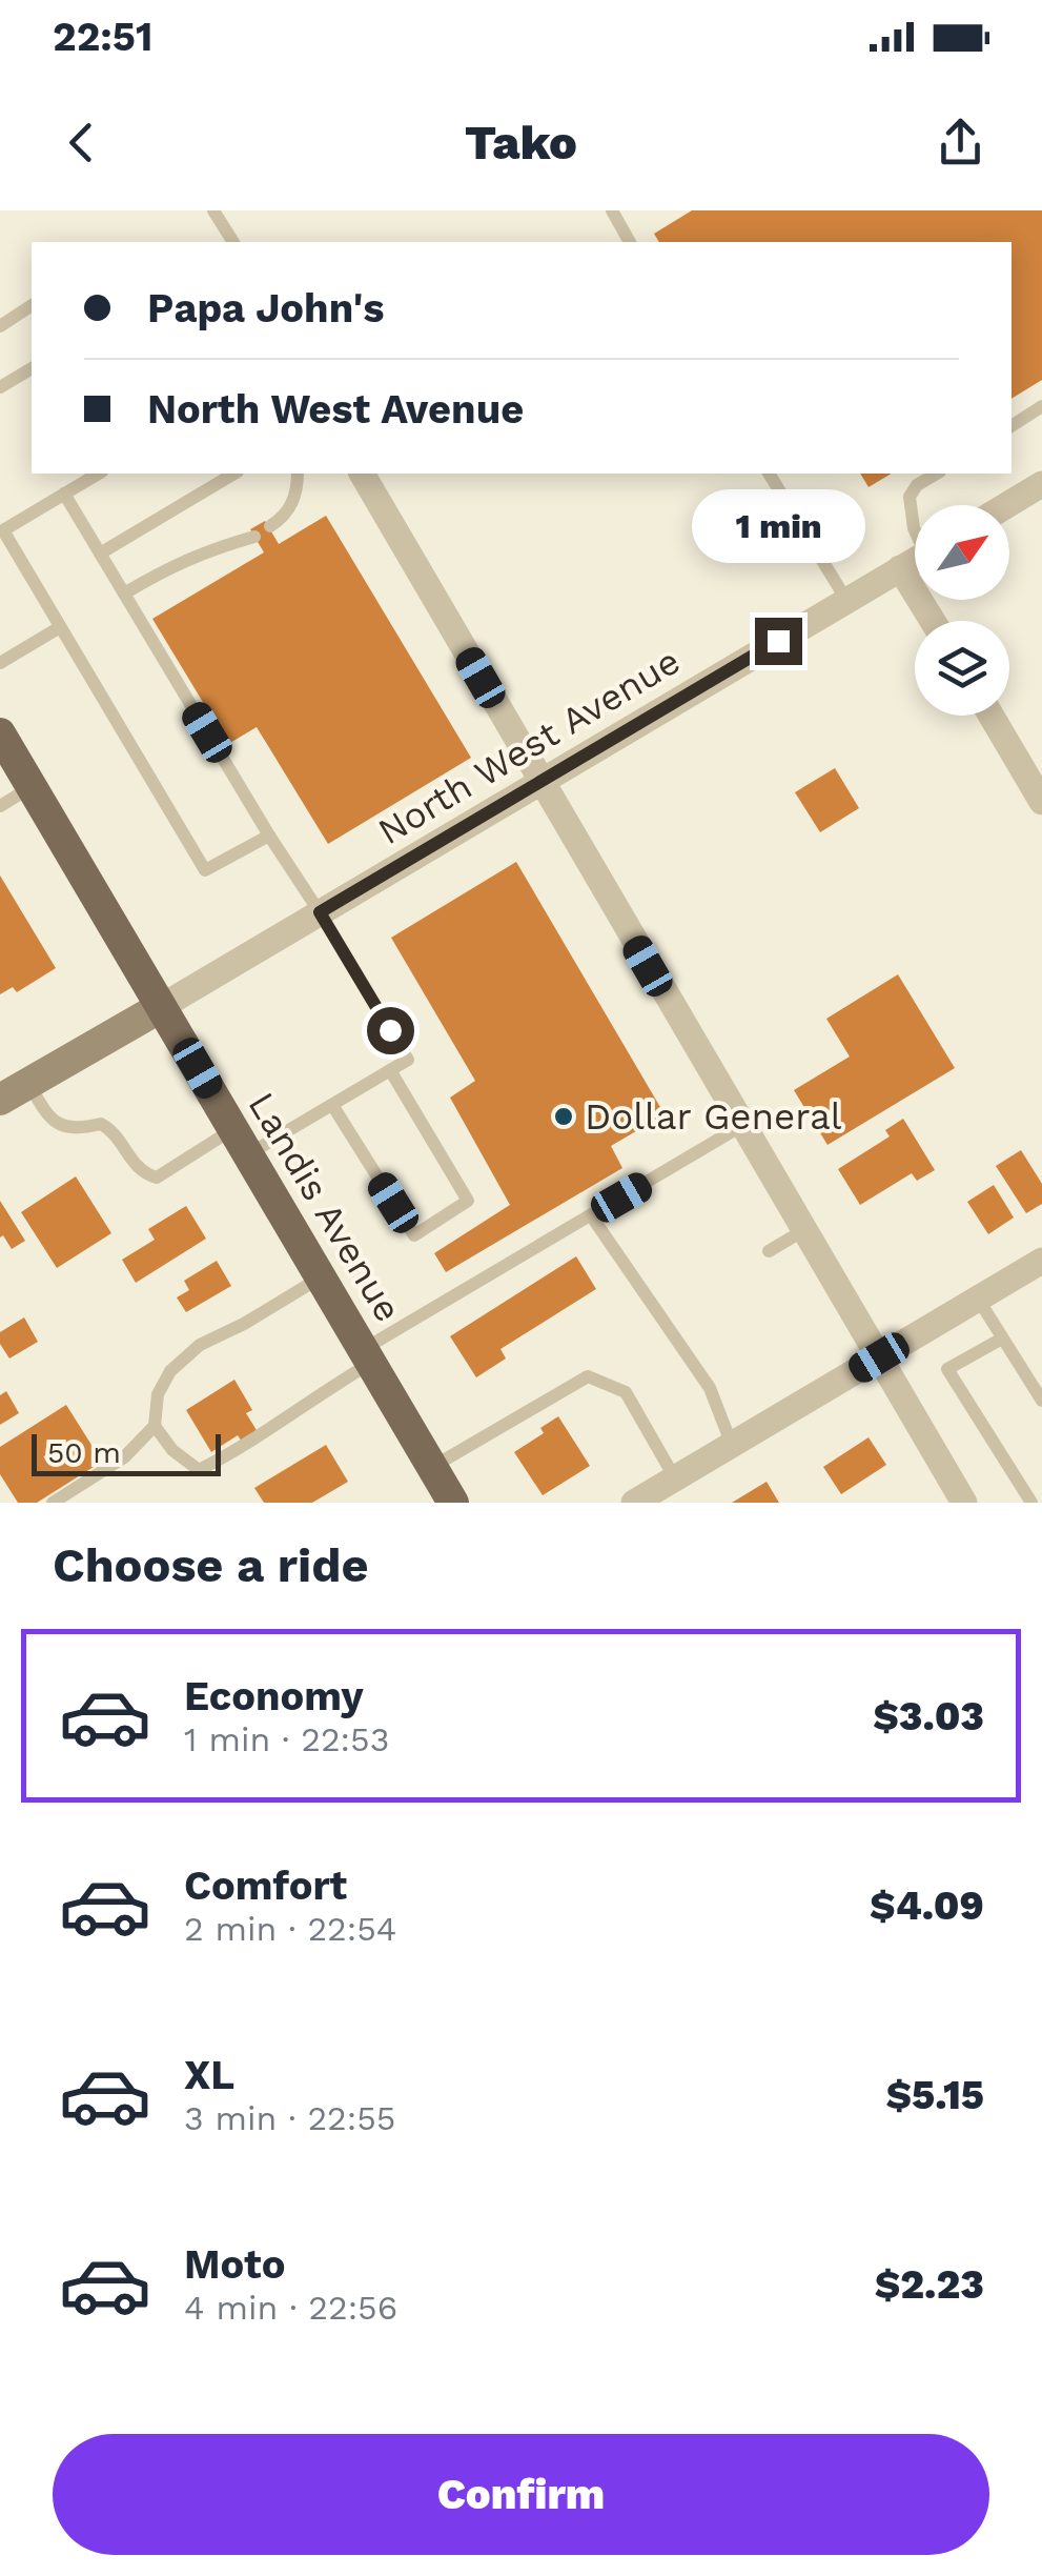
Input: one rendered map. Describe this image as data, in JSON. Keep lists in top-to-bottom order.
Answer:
{
  "streets": {
    "main road": ["Landis Avenue"],
    "street": ["North West Avenue"]
  },
  "crossings": [
    ["North West Avenue", "Landis Avenue"]
  ],
  "places": ["Dollar General"],
  "scale_bar": "50 m",
  "north": "top right",
  "page": {
    "status": "22:51",
    "header": "Tako",
    "banner": ["Papa John's", "North West Avenue"],
    "bubble": "1 min",
    "scale": "50 m",
    "heading": "Choose a ride",
    "list": [
      {
        "name": "Economy",
        "note": "1 min · 22:53",
        "value": "$3.03"
      },
      {
        "name": "Comfort",
        "note": "2 min · 22:54",
        "value": "$4.09"
      },
      {
        "name": "XL",
        "note": "3 min · 22:55",
        "value": "$5.15"
      },
      {
        "name": "Moto",
        "note": "4 min · 22:56",
        "value": "$2.23"
      }
    ],
    "buttons": "Confirm"
  }
}
